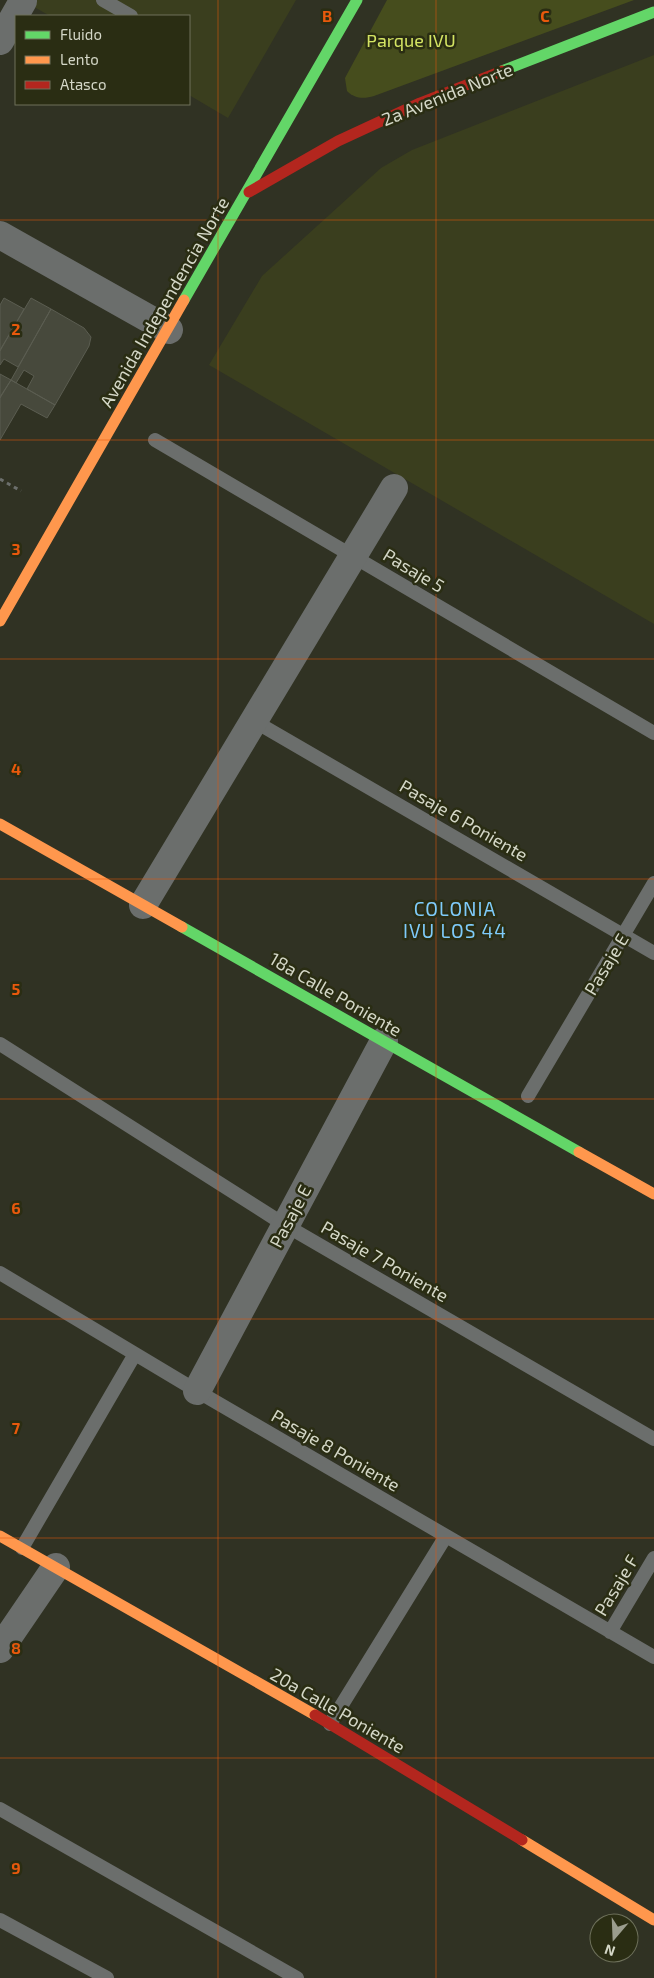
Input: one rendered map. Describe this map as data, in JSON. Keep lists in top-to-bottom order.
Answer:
{
  "streets": {
    "street": [
      "2a Avenida Norte",
      "Avenida Independencia Norte",
      "Pasaje E",
      "18a Calle Poniente",
      "20a Calle Poniente"
    ],
    "lane": [
      "Pasaje 5",
      "Pasaje 6 Poniente",
      "Pasaje 7 Poniente",
      "Pasaje 8 Poniente",
      "Pasaje F"
    ]
  },
  "crossings": [
    ["2a Avenida Norte", "Avenida Independencia Norte"],
    ["Pasaje 6 Poniente", "Pasaje E"],
    ["Pasaje E", "18a Calle Poniente"],
    ["Pasaje E", "Pasaje 7 Poniente"],
    ["Pasaje E", "Pasaje 8 Poniente"],
    ["Pasaje 8 Poniente", "Pasaje F"]
  ],
  "districts": ["COLONIA IVU LOS 44"],
  "parks": ["Parque IVU"],
  "legend": ["Fluido", "Lento", "Atasco"],
  "north": "bottom",
  "grid": {
    "columns": ["B", "C"],
    "rows": [
      "2",
      "3",
      "4",
      "5",
      "6",
      "7",
      "8",
      "9"
    ]
  }
}
